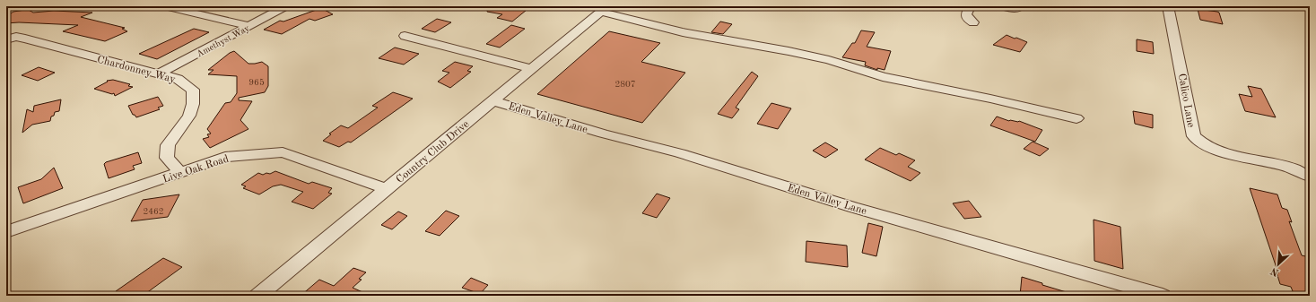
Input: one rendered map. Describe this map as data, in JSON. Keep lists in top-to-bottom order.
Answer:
{
  "streets": {
    "street": [
      "Amethyst Way",
      "Chardonney Way",
      "Calico Lane",
      "Eden Valley Lane",
      "Country Club Drive",
      "Live Oak Road"
    ]
  },
  "crossings": [
    ["Amethyst Way", "Chardonney Way"],
    ["Chardonney Way", "Live Oak Road"],
    ["Eden Valley Lane", "Country Club Drive"],
    ["Country Club Drive", "Live Oak Road"]
  ],
  "house_numbers": ["965", "2807", "2462"],
  "north": "bottom left"
}
